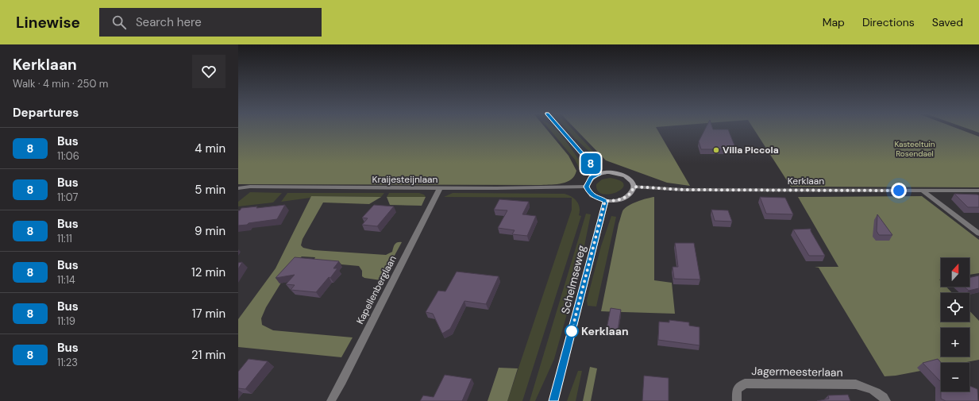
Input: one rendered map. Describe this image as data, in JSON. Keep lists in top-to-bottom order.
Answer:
{
  "streets": {
    "main road": ["Schelmseweg"],
    "street": [
      "Kraijesteijnlaan",
      "Kerklaan",
      "Kapellenberglaan",
      "Jagermeesterlaan"
    ]
  },
  "crossings": [
    ["Kraijesteijnlaan", "Kerklaan"],
    ["Kraijesteijnlaan", "Schelmseweg"],
    ["Kraijesteijnlaan", "Kapellenberglaan"],
    ["Kerklaan", "Schelmseweg"]
  ],
  "parks": ["Kasteeltuin Rosendael"],
  "places": ["Villa Piccola", "Kerklaan"],
  "lines": ["bus line 8"],
  "north": "top",
  "page": {
    "header": "Linewise",
    "search": "Search here",
    "nav": ["Map", "Directions", "Saved"],
    "heading": [
      ["Kerklaan", "Walk · 4 min · 250 m"],
      "Departures"
    ],
    "on_map": "8",
    "list": [
      {
        "mark": "8",
        "name": "Bus",
        "note": "11:06",
        "value": "4 min"
      },
      {
        "mark": "8",
        "name": "Bus",
        "note": "11:07",
        "value": "5 min"
      },
      {
        "mark": "8",
        "name": "Bus",
        "note": "11:11",
        "value": "9 min"
      },
      {
        "mark": "8",
        "name": "Bus",
        "note": "11:14",
        "value": "12 min"
      },
      {
        "mark": "8",
        "name": "Bus",
        "note": "11:19",
        "value": "17 min"
      },
      {
        "mark": "8",
        "name": "Bus",
        "note": "11:23",
        "value": "21 min"
      }
    ],
    "map_buttons": ["+", "−"]
  }
}
